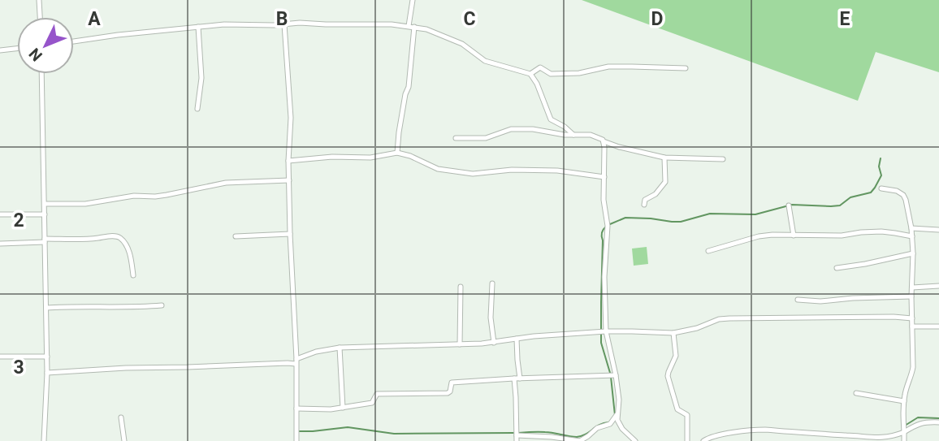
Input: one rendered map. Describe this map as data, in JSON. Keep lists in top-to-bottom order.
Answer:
{
  "north": "bottom left",
  "grid": {
    "columns": [
      "A",
      "B",
      "C",
      "D",
      "E"
    ],
    "rows": ["2", "3"]
  }
}
